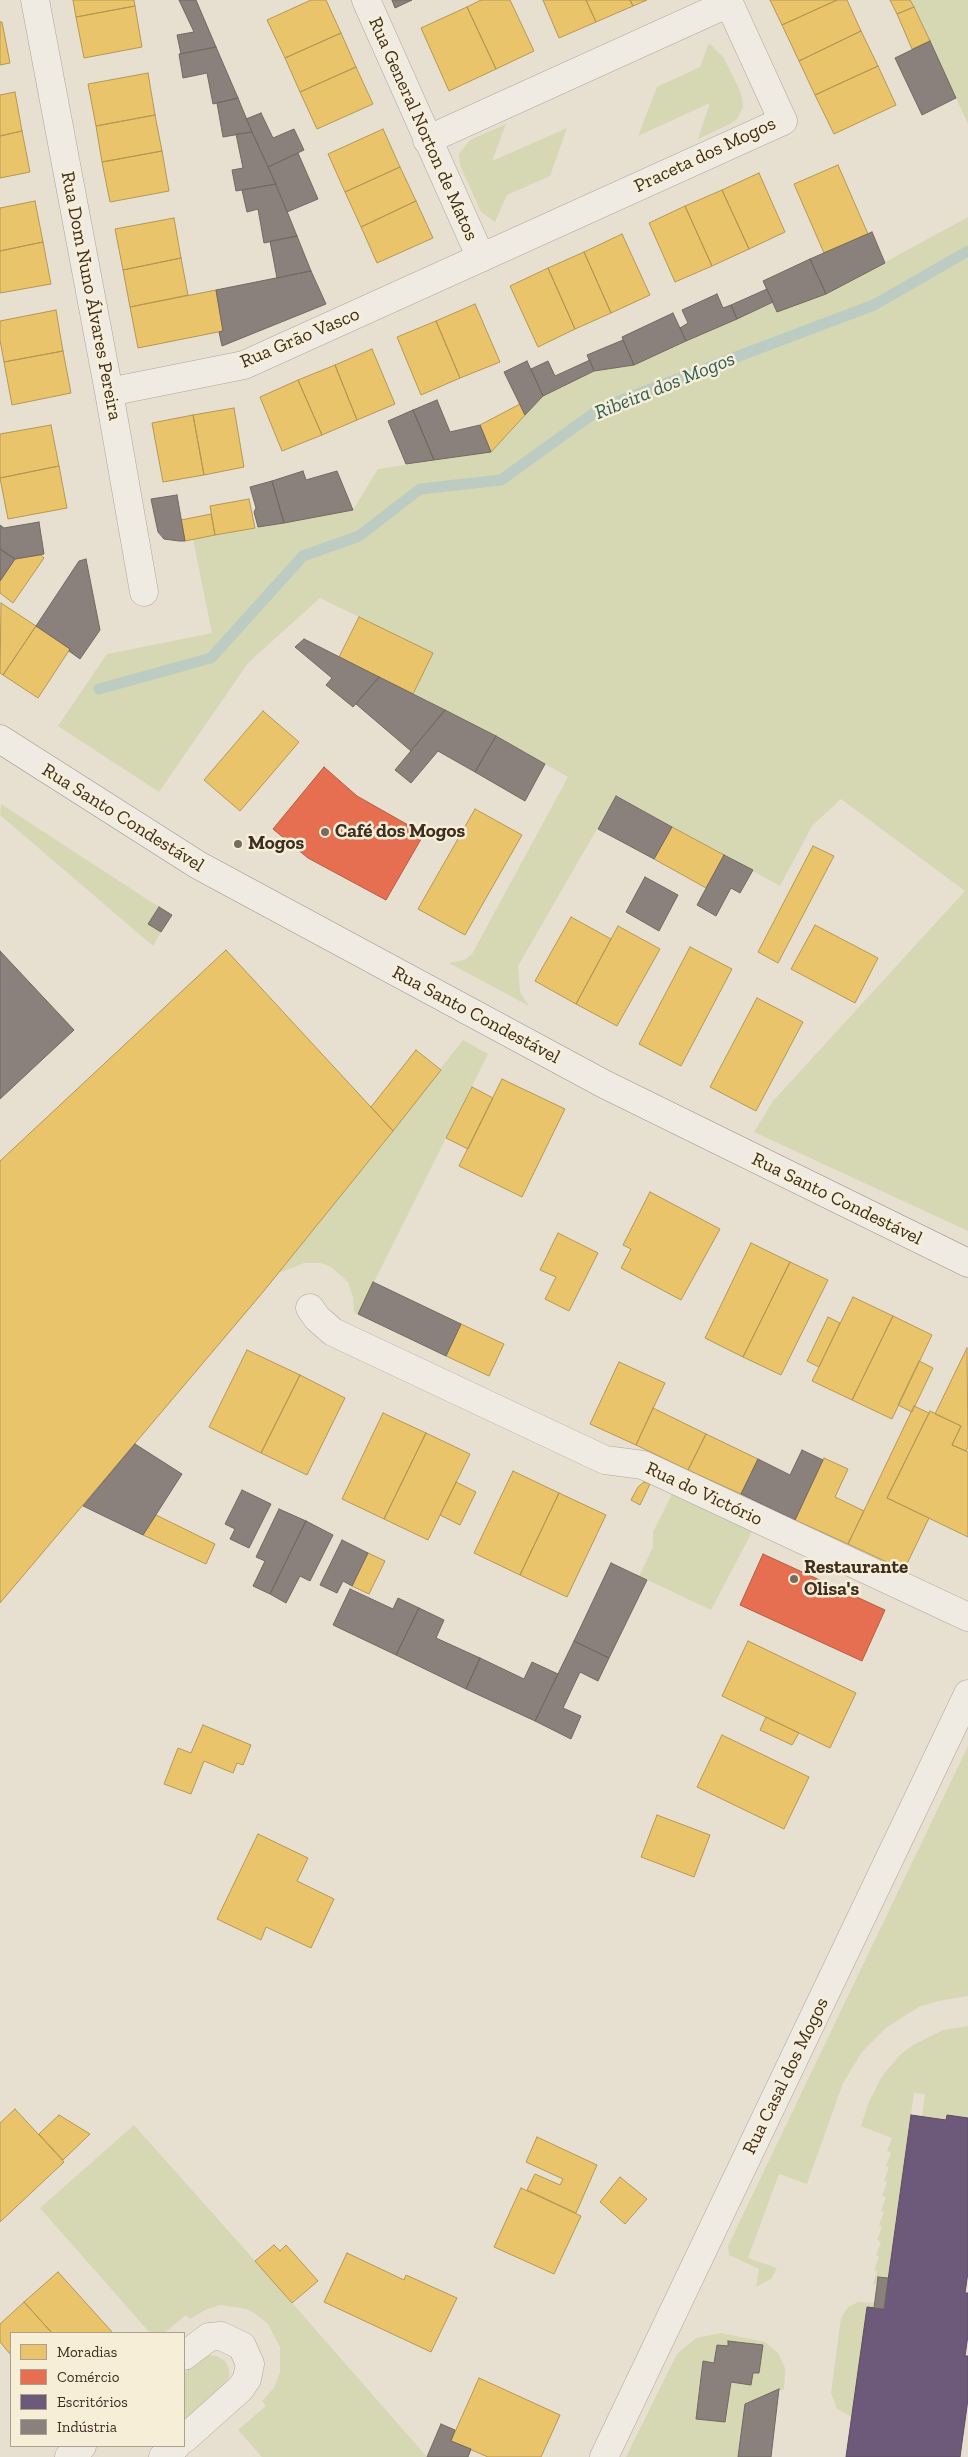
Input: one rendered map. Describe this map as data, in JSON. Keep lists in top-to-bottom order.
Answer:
{
  "streets": {
    "street": [
      "Rua General Norton de Matos",
      "Praceta dos Mogos",
      "Rua Dom Nuno Álvares Pereira",
      "Rua Grão Vasco",
      "Rua Santo Condestável",
      "Rua do Victório",
      "Rua Casal dos Mogos"
    ]
  },
  "crossings": [
    ["Rua General Norton de Matos", "Praceta dos Mogos"],
    ["Rua General Norton de Matos", "Rua Grão Vasco"],
    ["Praceta dos Mogos", "Rua Grão Vasco"],
    ["Rua Dom Nuno Álvares Pereira", "Rua Grão Vasco"]
  ],
  "water": ["Ribeira dos Mogos"],
  "places": ["Café dos Mogos", "Mogos", "Restaurante Olisa's"],
  "legend": [
    "Moradias",
    "Comércio",
    "Escritórios",
    "Indústria"
  ]
}
